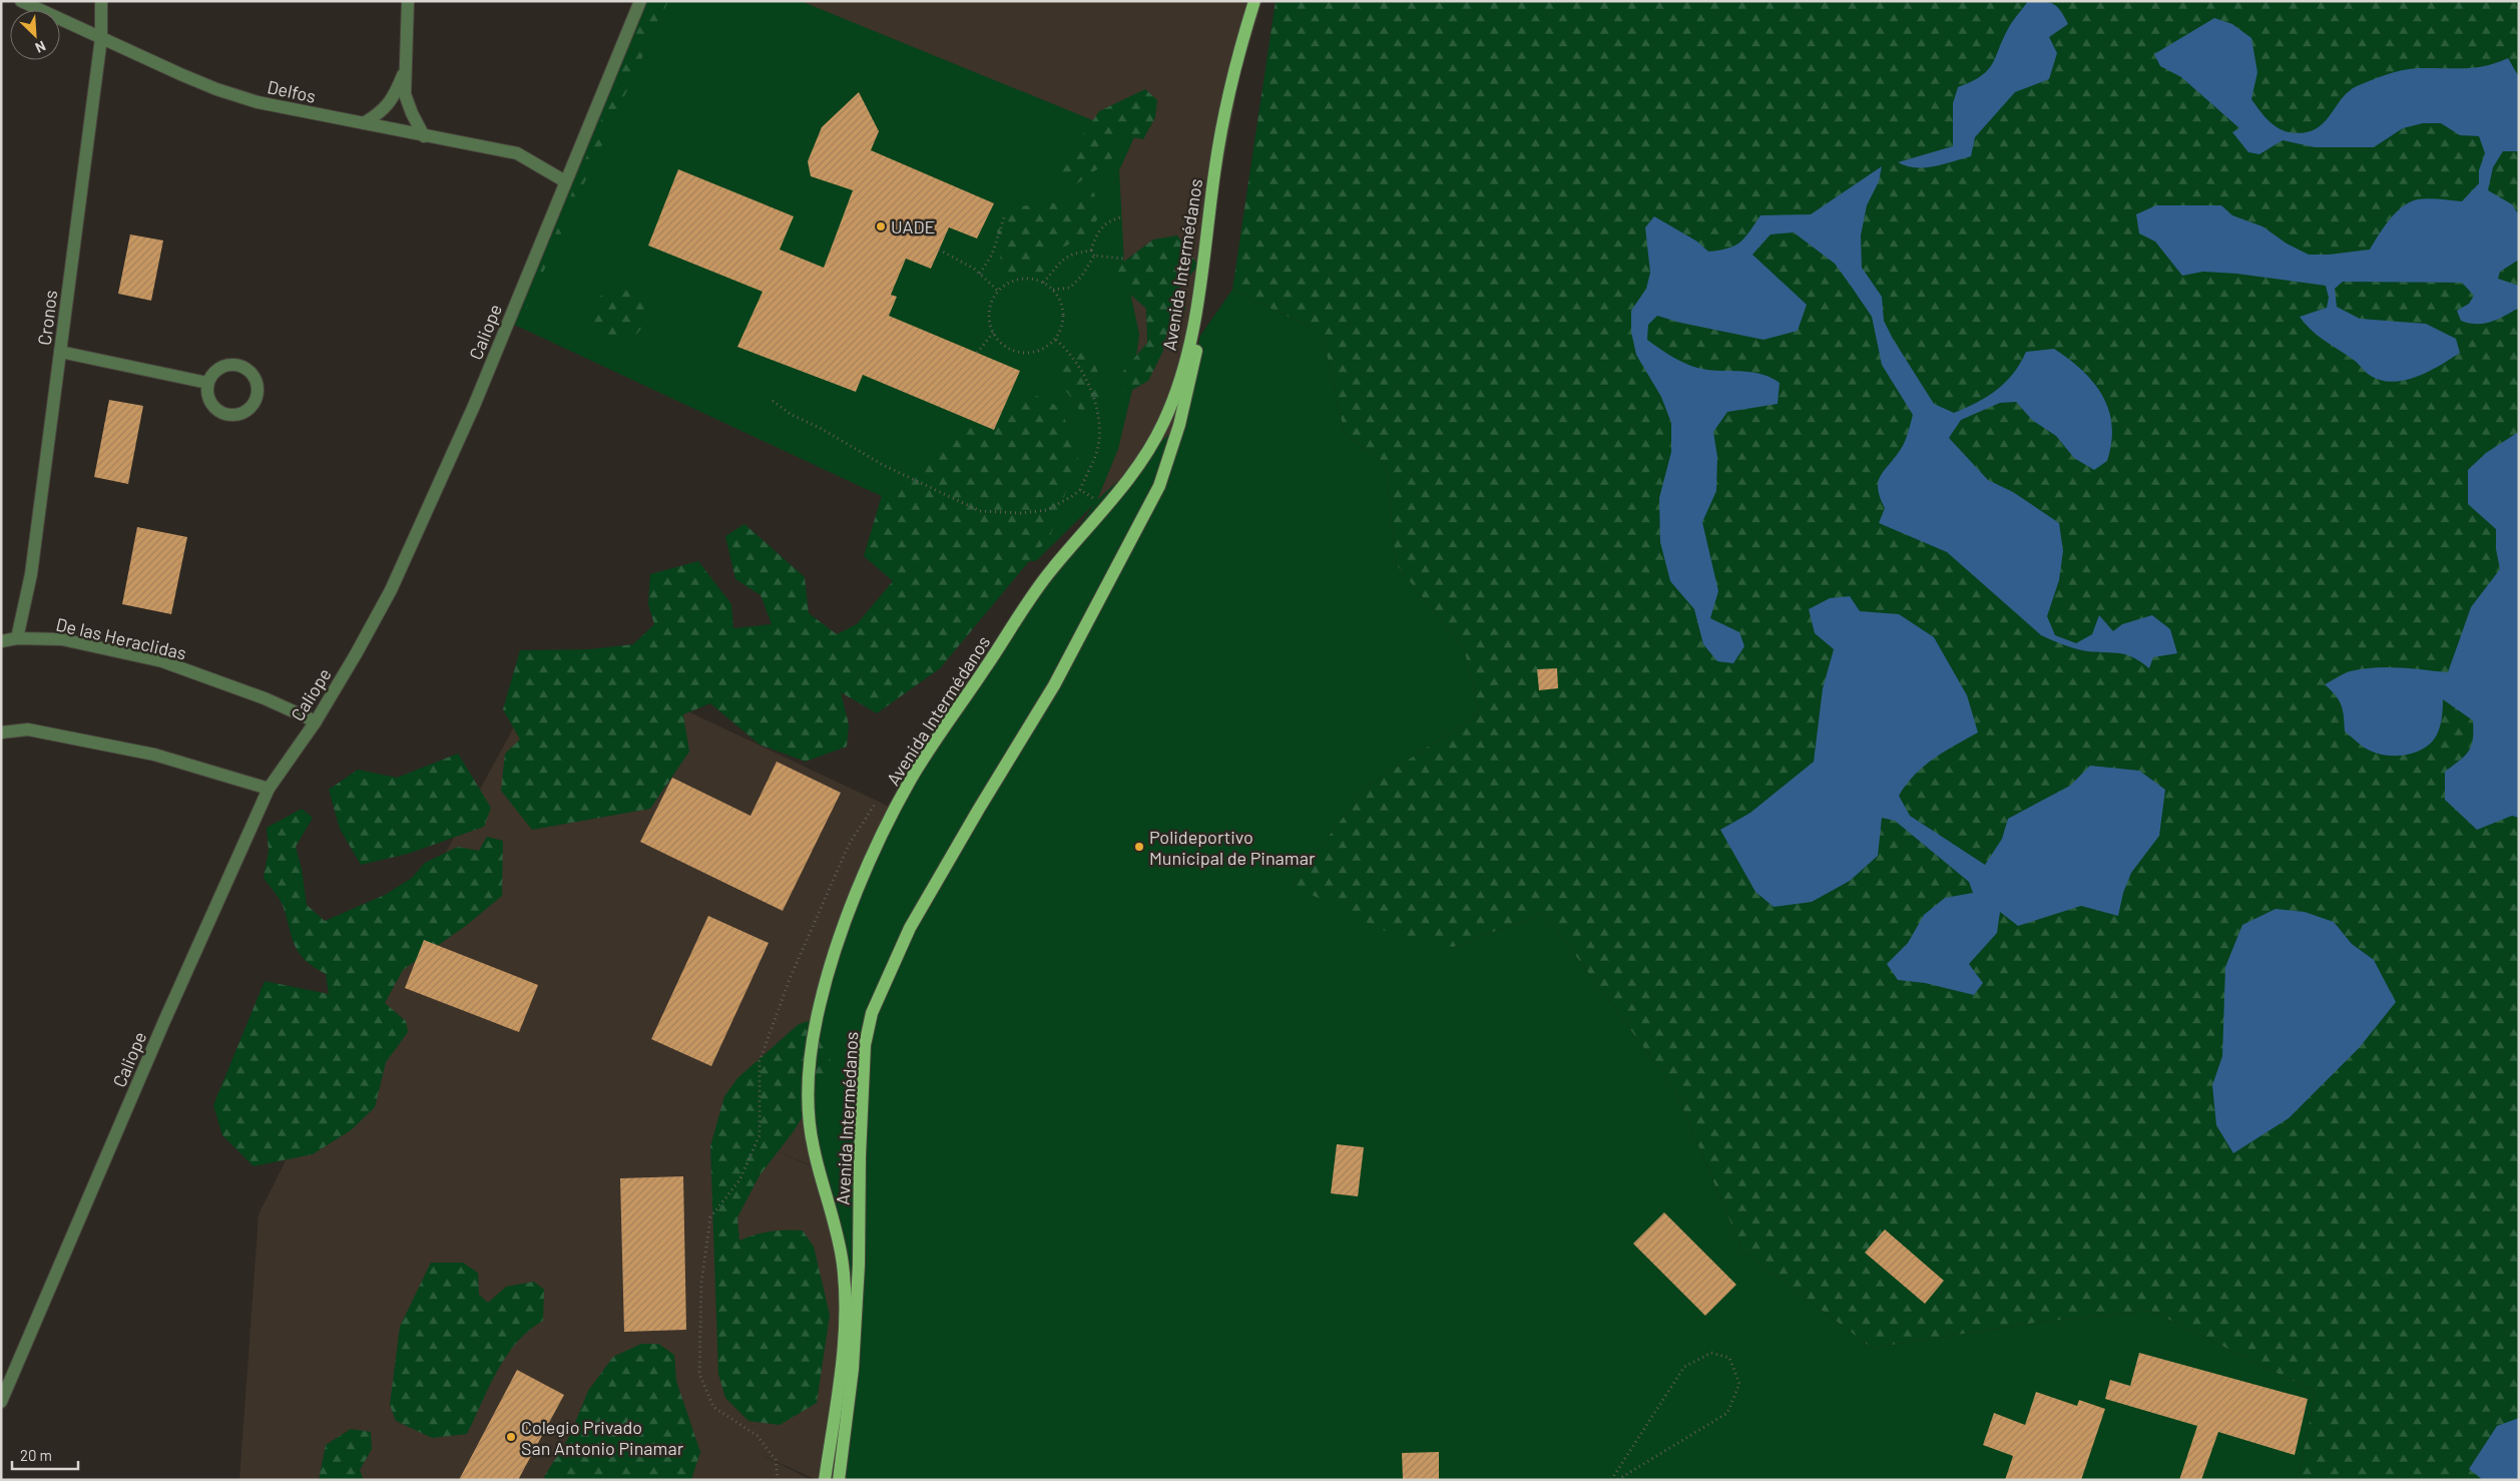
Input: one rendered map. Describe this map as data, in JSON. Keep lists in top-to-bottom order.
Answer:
{
  "streets": {
    "main road": ["Avenida Intermédanos"],
    "street": [
      "Delfos",
      "Cronos",
      "Caliope",
      "De las Heraclidas"
    ]
  },
  "crossings": [
    ["Delfos", "Cronos"],
    ["Delfos", "Caliope"],
    ["Cronos", "De las Heraclidas"],
    ["Caliope", "De las Heraclidas"]
  ],
  "places": ["UADE", "Polideportivo Municipal de Pinamar", "Colegio Privado San Antonio Pinamar"],
  "scale_bar": "20 m",
  "north": "bottom right"
}
